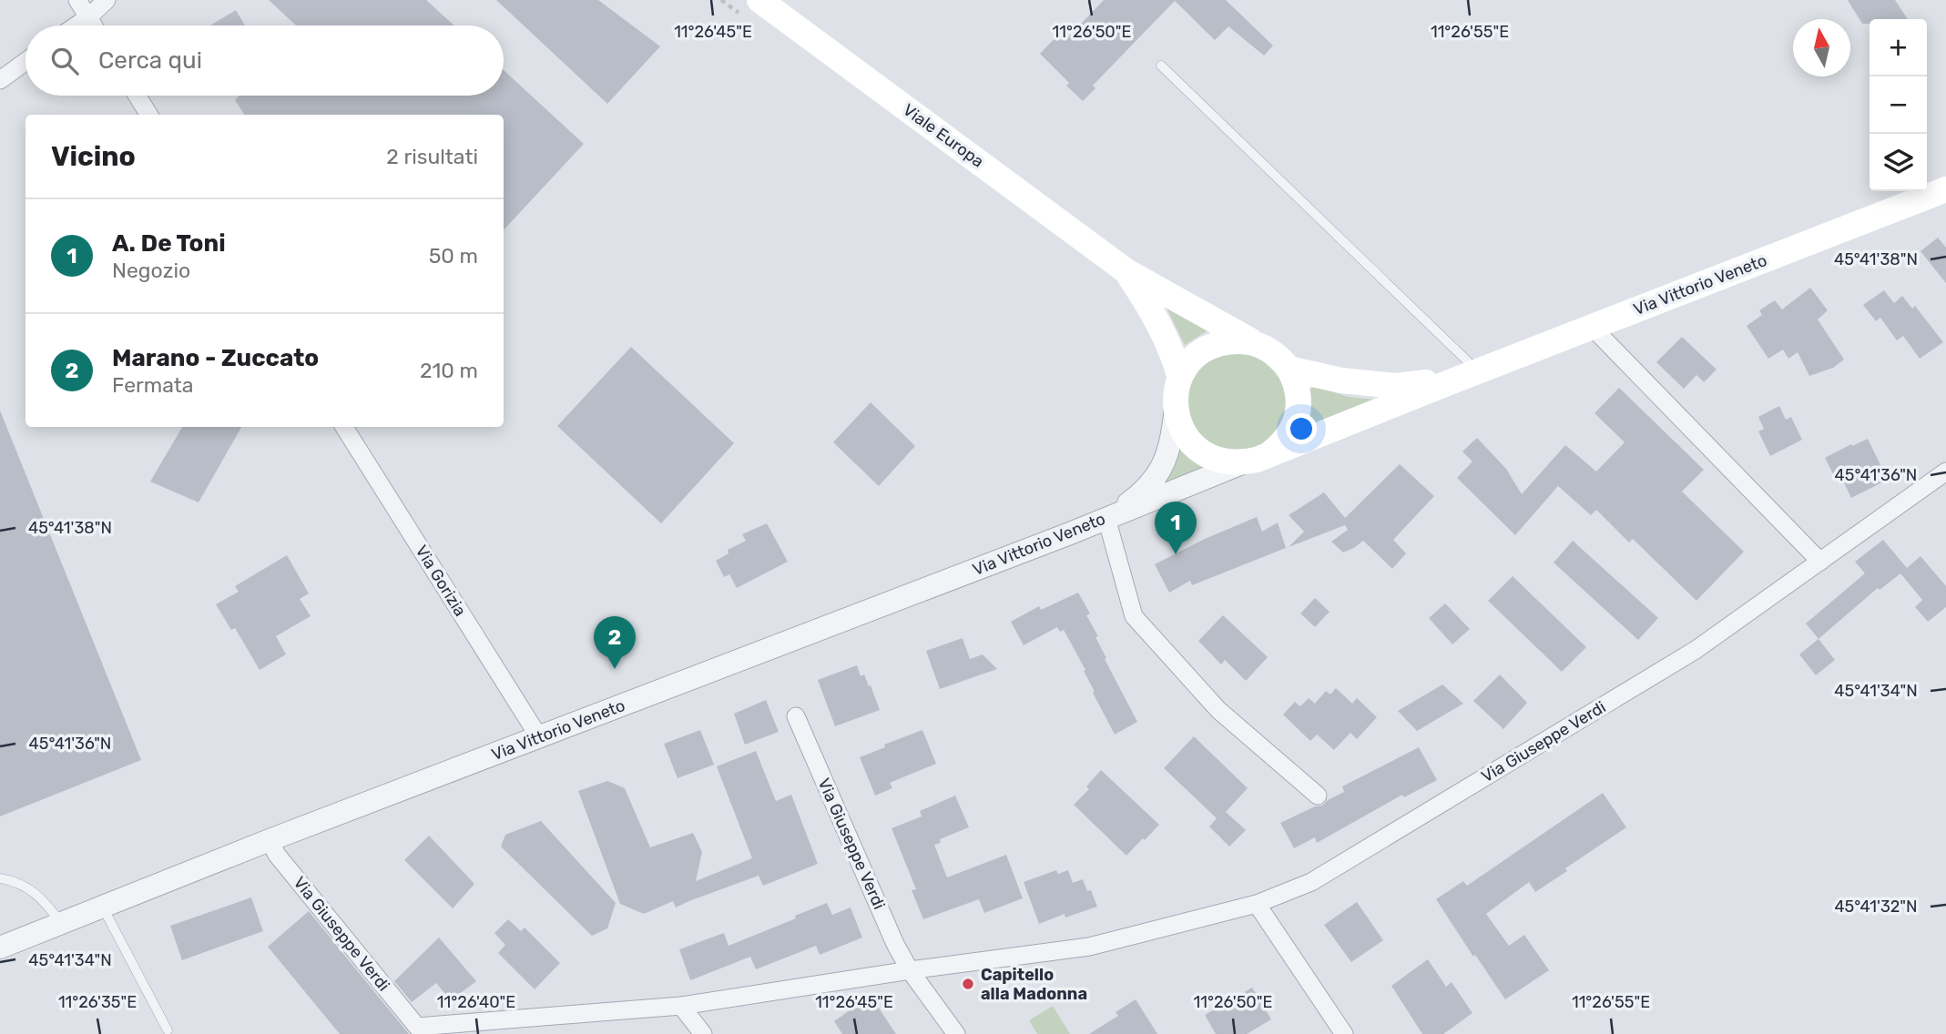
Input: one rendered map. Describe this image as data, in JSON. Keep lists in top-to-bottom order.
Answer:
{
  "streets": {
    "main road": ["Viale Europa", "Via Vittorio Veneto"],
    "street": ["Via Gorizia", "Via Giuseppe Verdi"]
  },
  "crossings": [
    ["Viale Europa", "Via Vittorio Veneto"],
    ["Via Vittorio Veneto", "Via Gorizia"],
    ["Via Vittorio Veneto", "Via Giuseppe Verdi"]
  ],
  "places": ["Capitello alla Madonna"],
  "north": "top",
  "page": {
    "map_buttons": ["+", "−"],
    "search": "Cerca qui",
    "heading": ["Vicino", "2 risultati"],
    "list": [
      {
        "mark": "1",
        "name": "A. De Toni",
        "note": "Negozio",
        "value": "50 m"
      },
      {
        "mark": "2",
        "name": "Marano - Zuccato",
        "note": "Fermata",
        "value": "210 m"
      }
    ],
    "pins": ["1", "2"]
  },
  "coordinates": [
    "11°26'45\"E",
    "11°26'50\"E",
    "11°26'55\"E",
    "45°41'38\"N",
    "45°41'36\"N",
    "45°41'34\"N",
    "45°41'32\"N",
    "11°26'35\"E",
    "11°26'40\"E"
  ]
}
